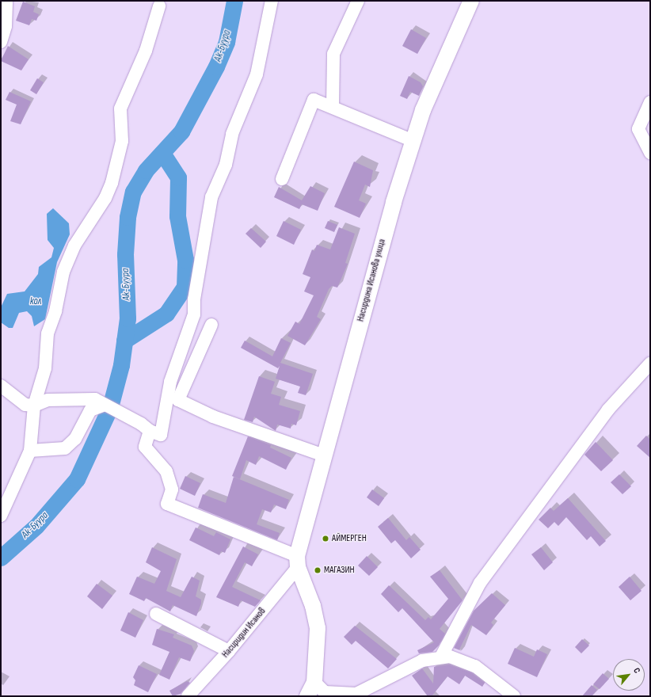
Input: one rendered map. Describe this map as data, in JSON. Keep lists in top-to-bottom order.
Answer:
{
  "streets": {
    "main road": ["Насирдина Исанова улица"],
    "street": ["Насиридин Исанов"]
  },
  "crossings": [
    ["Насирдина Исанова улица", "Насиридин Исанов"]
  ],
  "water": ["Ак-Буура", "кол"],
  "places": ["АЙМЕРГЕН", "МАГАЗИН"],
  "north": "top right"
}
